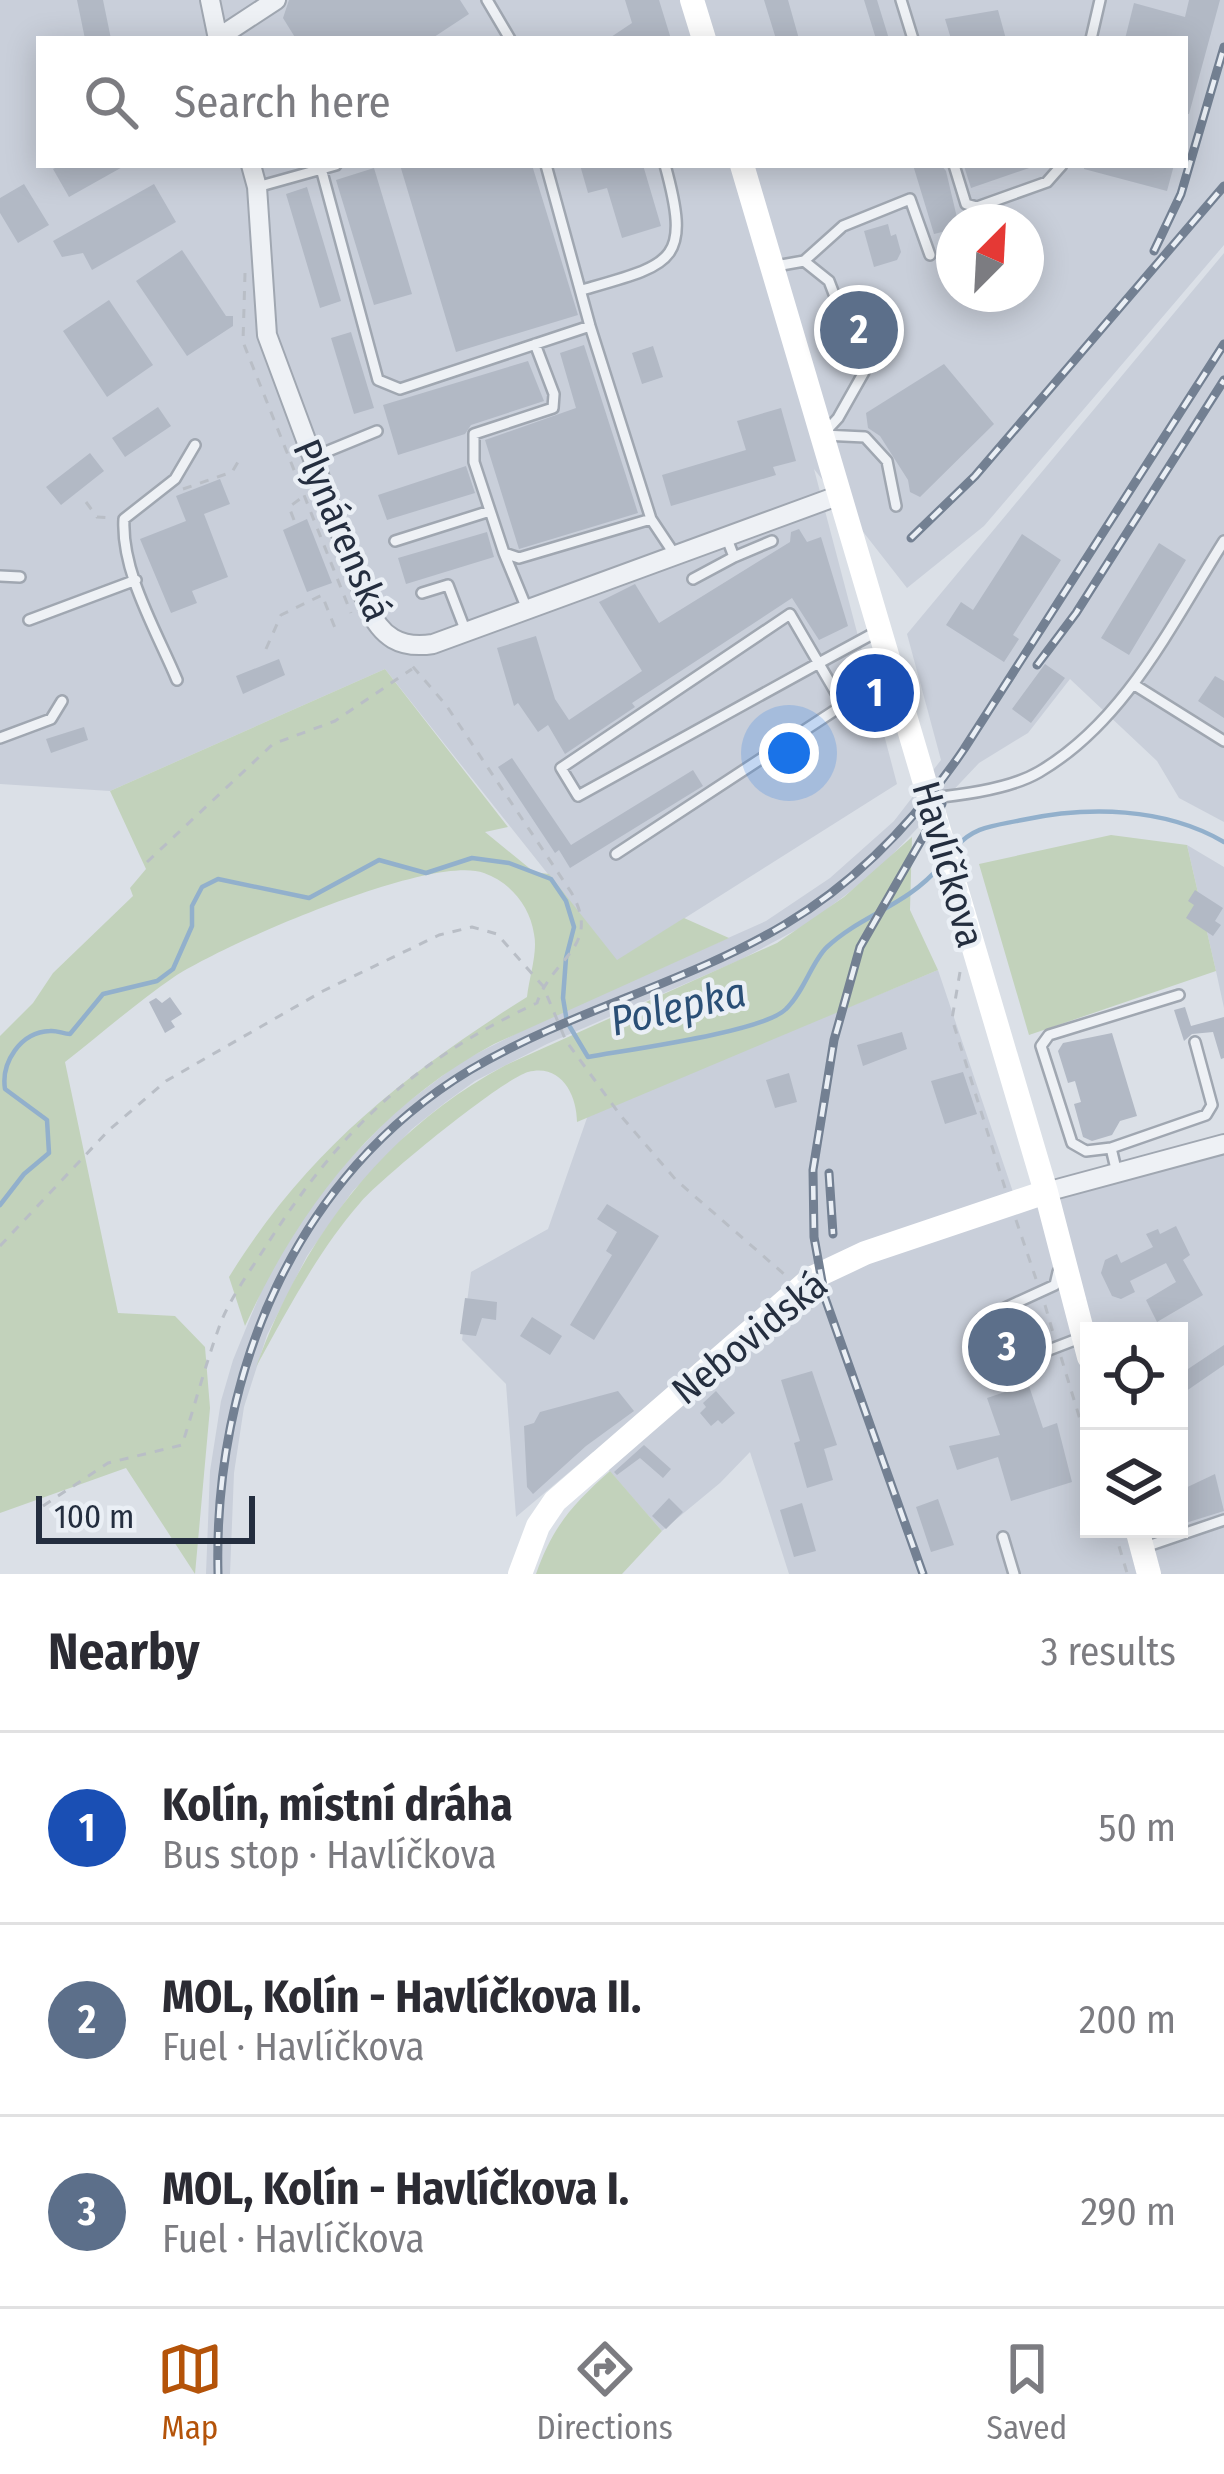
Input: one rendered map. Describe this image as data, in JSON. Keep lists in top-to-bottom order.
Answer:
{
  "streets": {
    "street": ["Plynárenská", "Havlíčkova", "Nebovidská"]
  },
  "crossings": [
    ["Plynárenská", "Havlíčkova"],
    ["Havlíčkova", "Nebovidská"]
  ],
  "water": ["Polepka"],
  "scale_bar": "100 m",
  "north": "top right",
  "page": {
    "search": "Search here",
    "pins": ["2", "1", "3"],
    "scale": "100 m",
    "heading": ["Nearby", "3 results"],
    "list": [
      {
        "mark": "1",
        "name": "Kolín, místní dráha",
        "note": "Bus stop · Havlíčkova",
        "value": "50 m"
      },
      {
        "mark": "2",
        "name": "MOL, Kolín - Havlíčkova II.",
        "note": "Fuel · Havlíčkova",
        "value": "200 m"
      },
      {
        "mark": "3",
        "name": "MOL, Kolín - Havlíčkova I.",
        "note": "Fuel · Havlíčkova",
        "value": "290 m"
      }
    ],
    "nav": ["Map", "Directions", "Saved"]
  }
}
